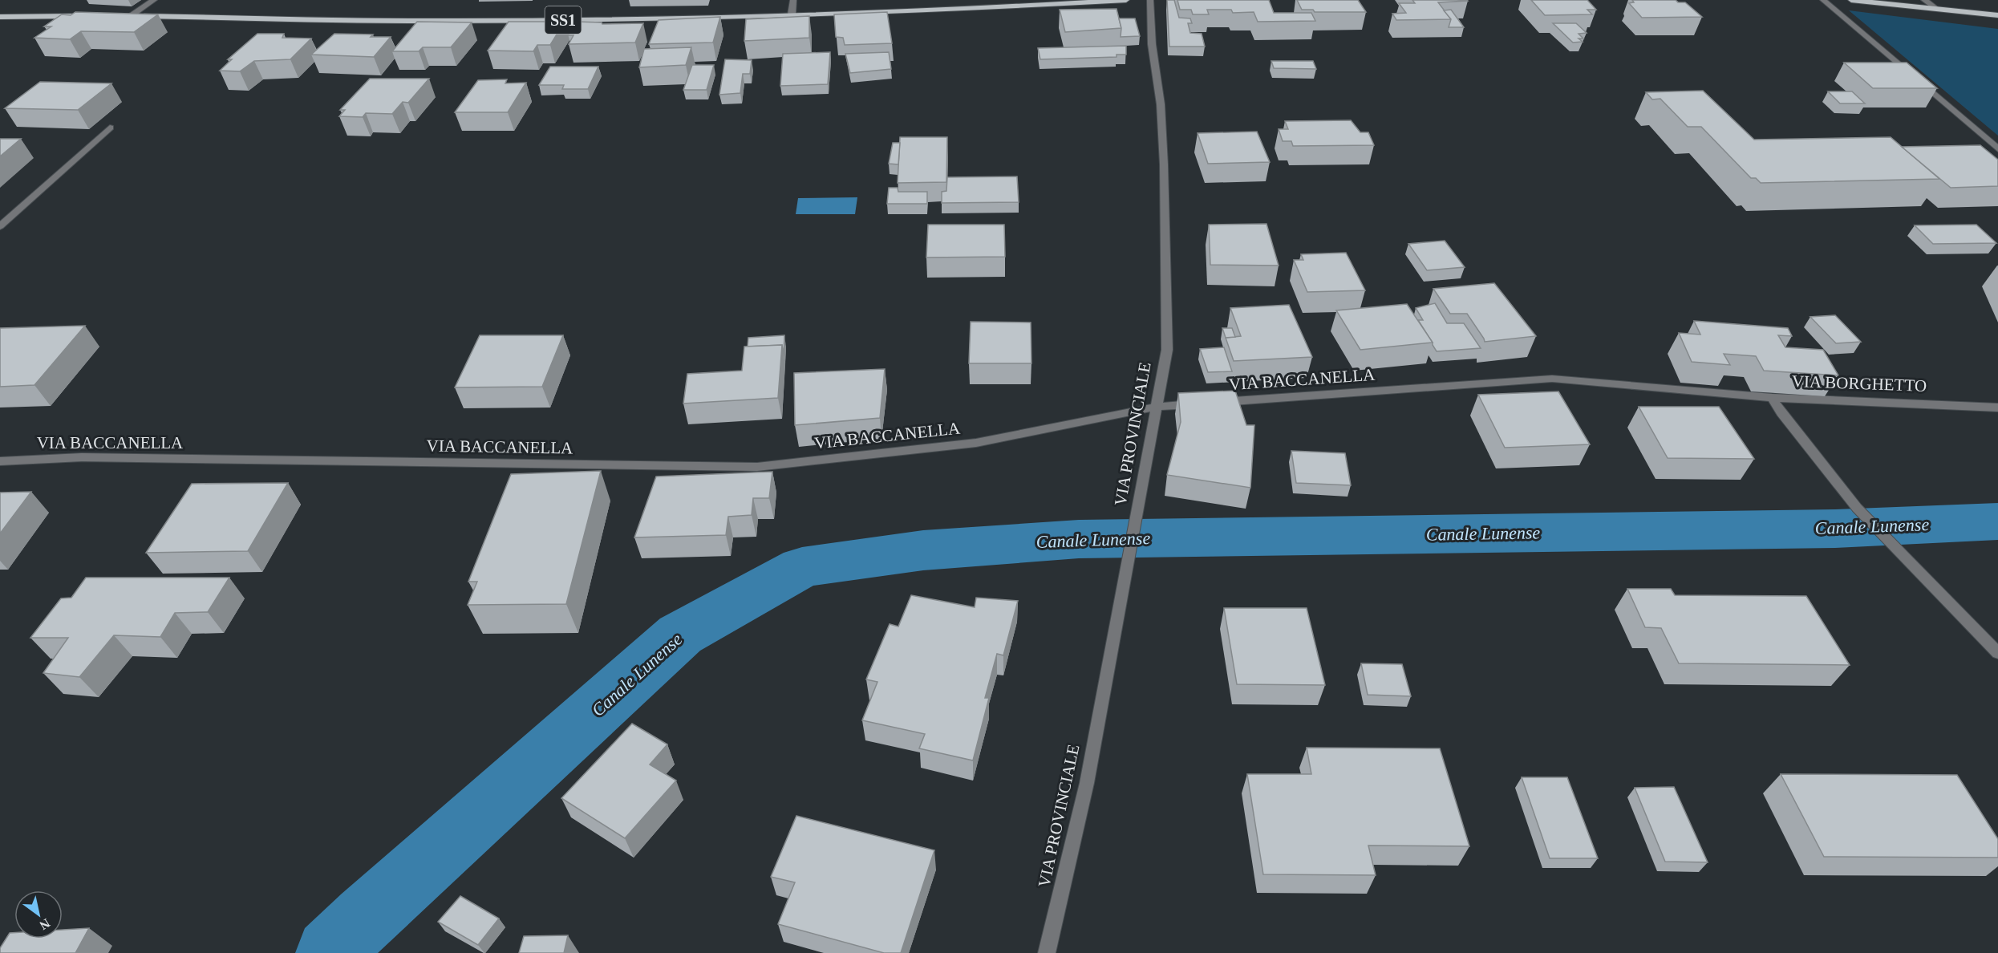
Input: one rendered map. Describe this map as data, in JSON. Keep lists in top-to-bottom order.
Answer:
{
  "streets": {
    "main road": ["SS1"],
    "street": ["VIA BACCANELLA", "VIA BORGHETTO", "VIA PROVINCIALE"]
  },
  "crossings": [
    ["VIA BACCANELLA", "VIA BORGHETTO"],
    ["VIA BACCANELLA", "VIA PROVINCIALE"]
  ],
  "water": ["Canale Lunense"],
  "north": "bottom right"
}
